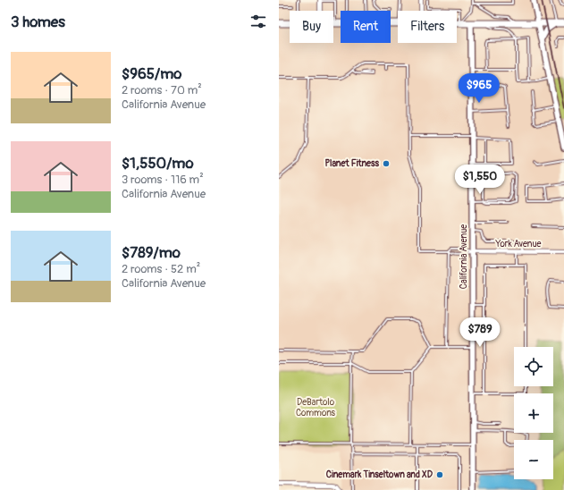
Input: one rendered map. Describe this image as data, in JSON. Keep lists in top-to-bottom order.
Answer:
{
  "streets": {
    "street": ["York Avenue", "California Avenue"]
  },
  "crossings": [
    ["York Avenue", "California Avenue"]
  ],
  "parks": ["DeBartolo Commons"],
  "places": ["Planet Fitness", "Cinemark Tinseltown and XD"],
  "page": {
    "heading": "3 homes",
    "chip": ["Buy", "Rent", "Filters"],
    "list": [
      {
        "name": "$965/mo",
        "note": "2 rooms · 70 m² · California Avenue"
      },
      {
        "name": "$1,550/mo",
        "note": "3 rooms · 116 m² · California Avenue"
      },
      {
        "name": "$789/mo",
        "note": "2 rooms · 52 m² · California Avenue"
      }
    ],
    "price": ["$965", "$1,550", "$789"],
    "map_buttons": ["+", "−"]
  }
}
